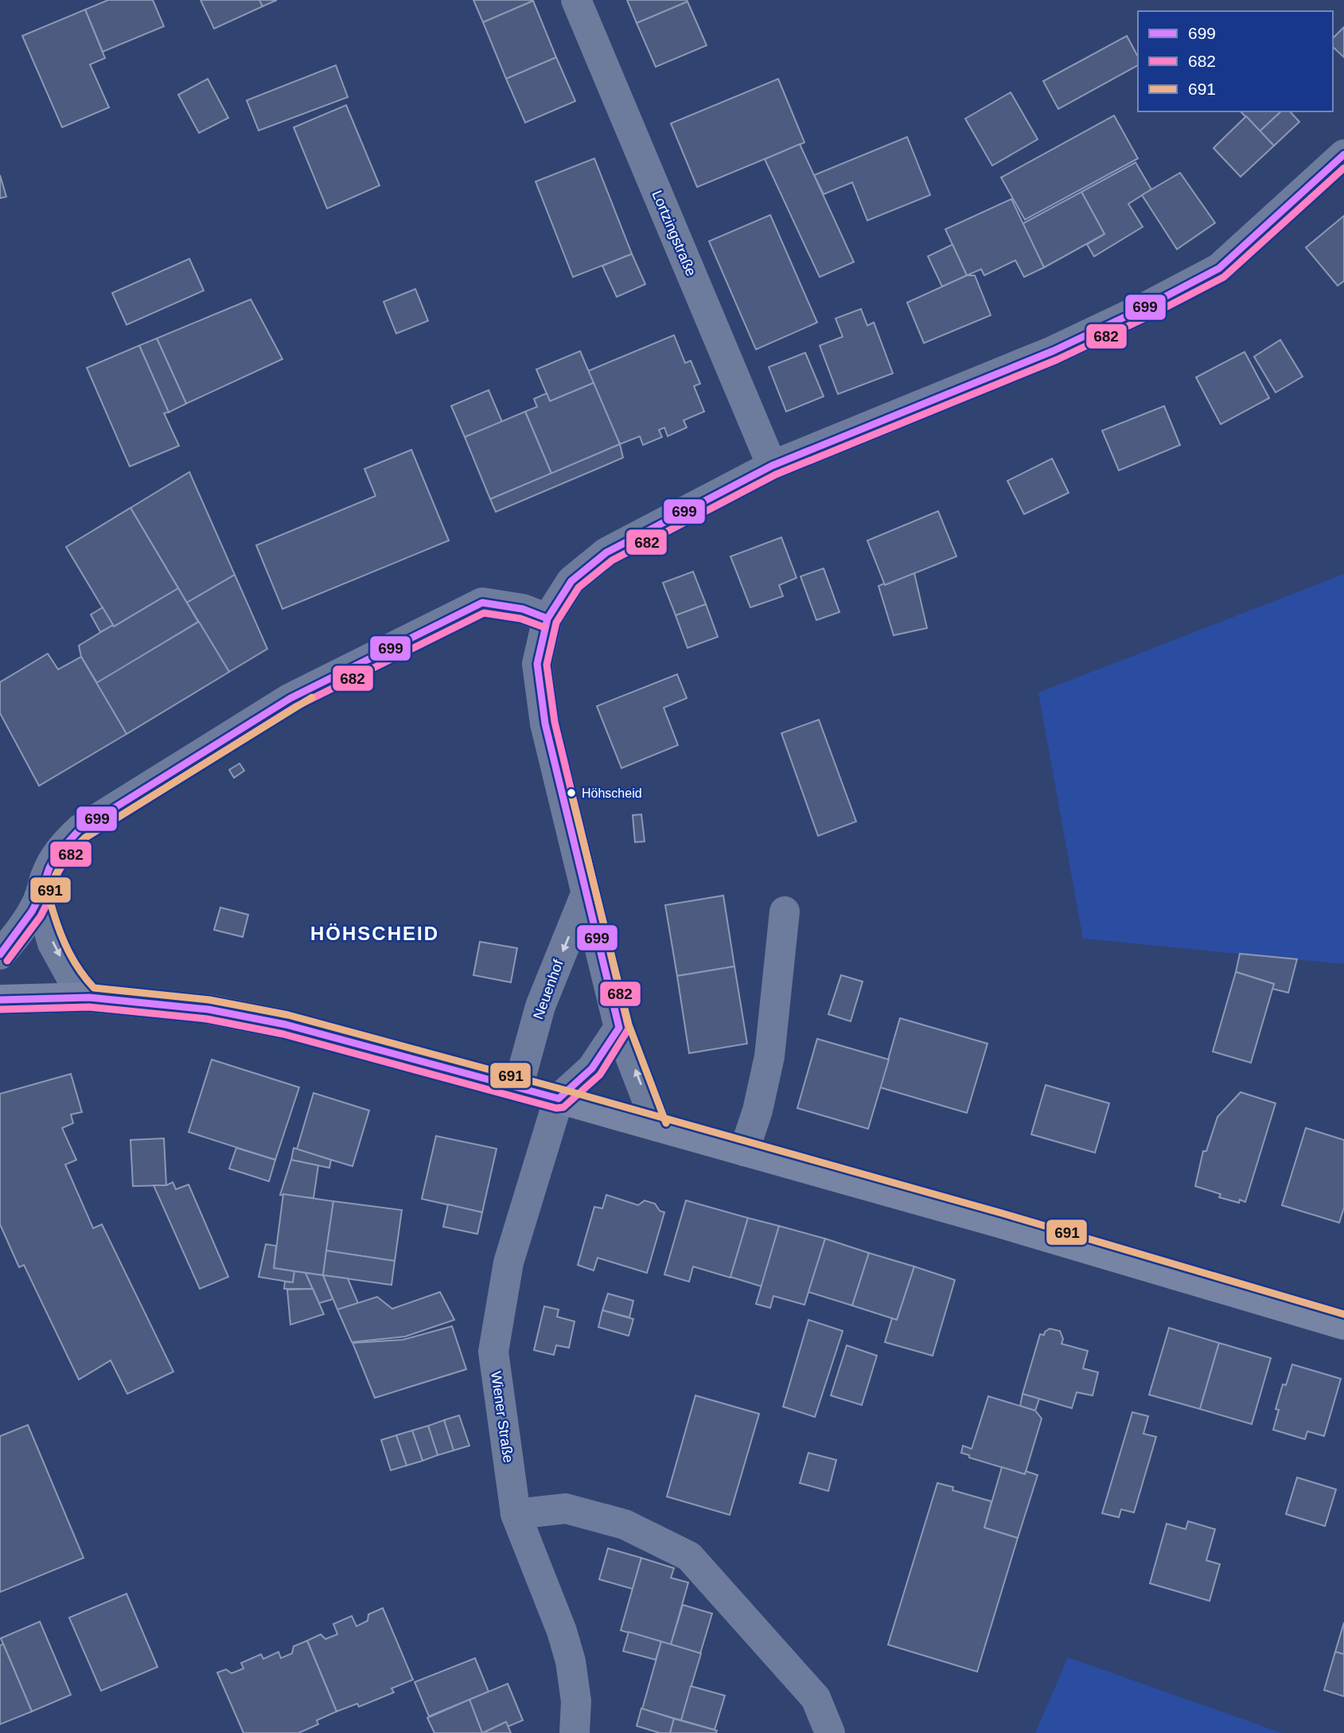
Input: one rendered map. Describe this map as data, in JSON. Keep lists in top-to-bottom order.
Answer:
{
  "streets": {
    "street": ["Lortzingstraße", "Neuenhof", "Wiener Straße"]
  },
  "districts": ["HÖHSCHEID"],
  "places": ["Höhscheid"],
  "lines": ["transit line 699", "transit line 682", "transit line 691"],
  "legend": ["699", "682", "691"]
}
